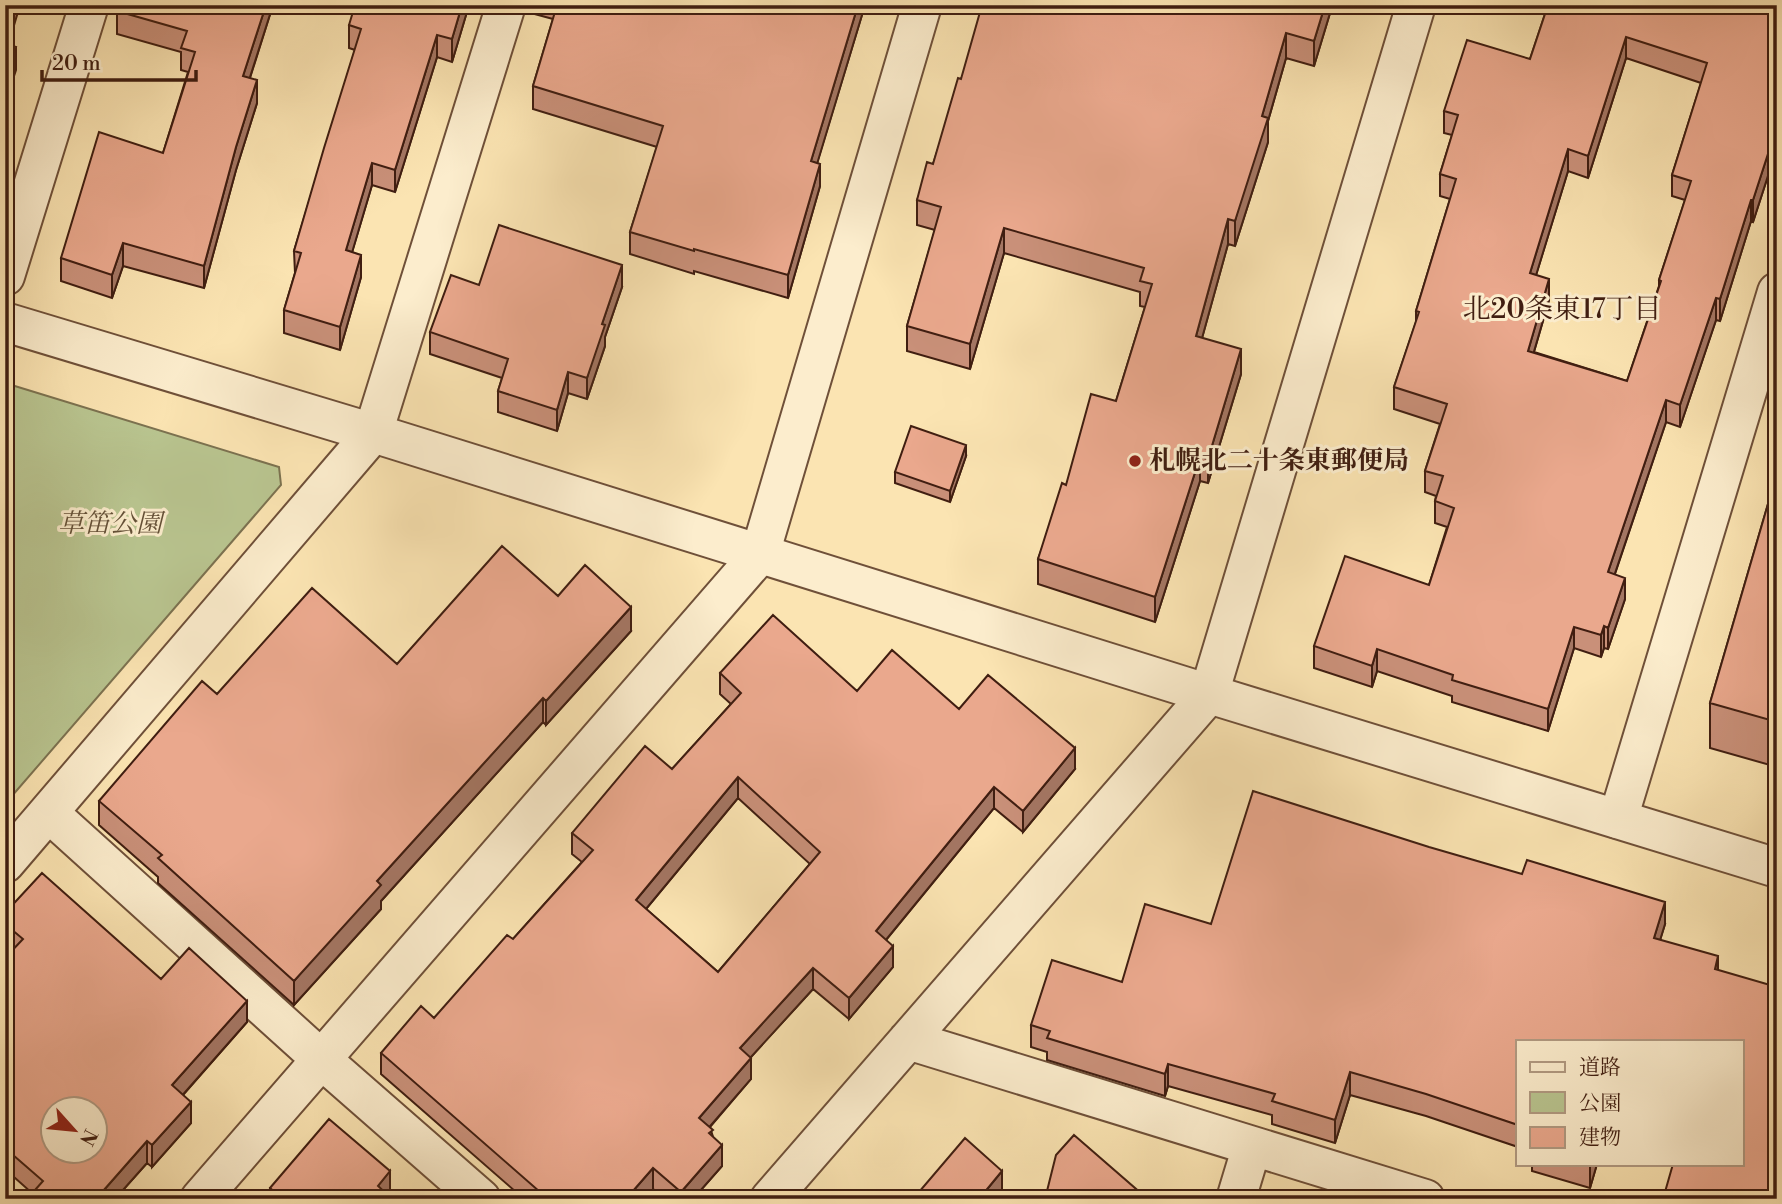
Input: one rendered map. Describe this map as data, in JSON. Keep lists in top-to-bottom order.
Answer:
{
  "districts": ["北20条東17丁目"],
  "parks": ["草笛公園"],
  "places": ["札幌北二十条東郵便局"],
  "legend": ["道路", "公園", "建物"],
  "scale_bar": "20 m",
  "north": "bottom right"
}
